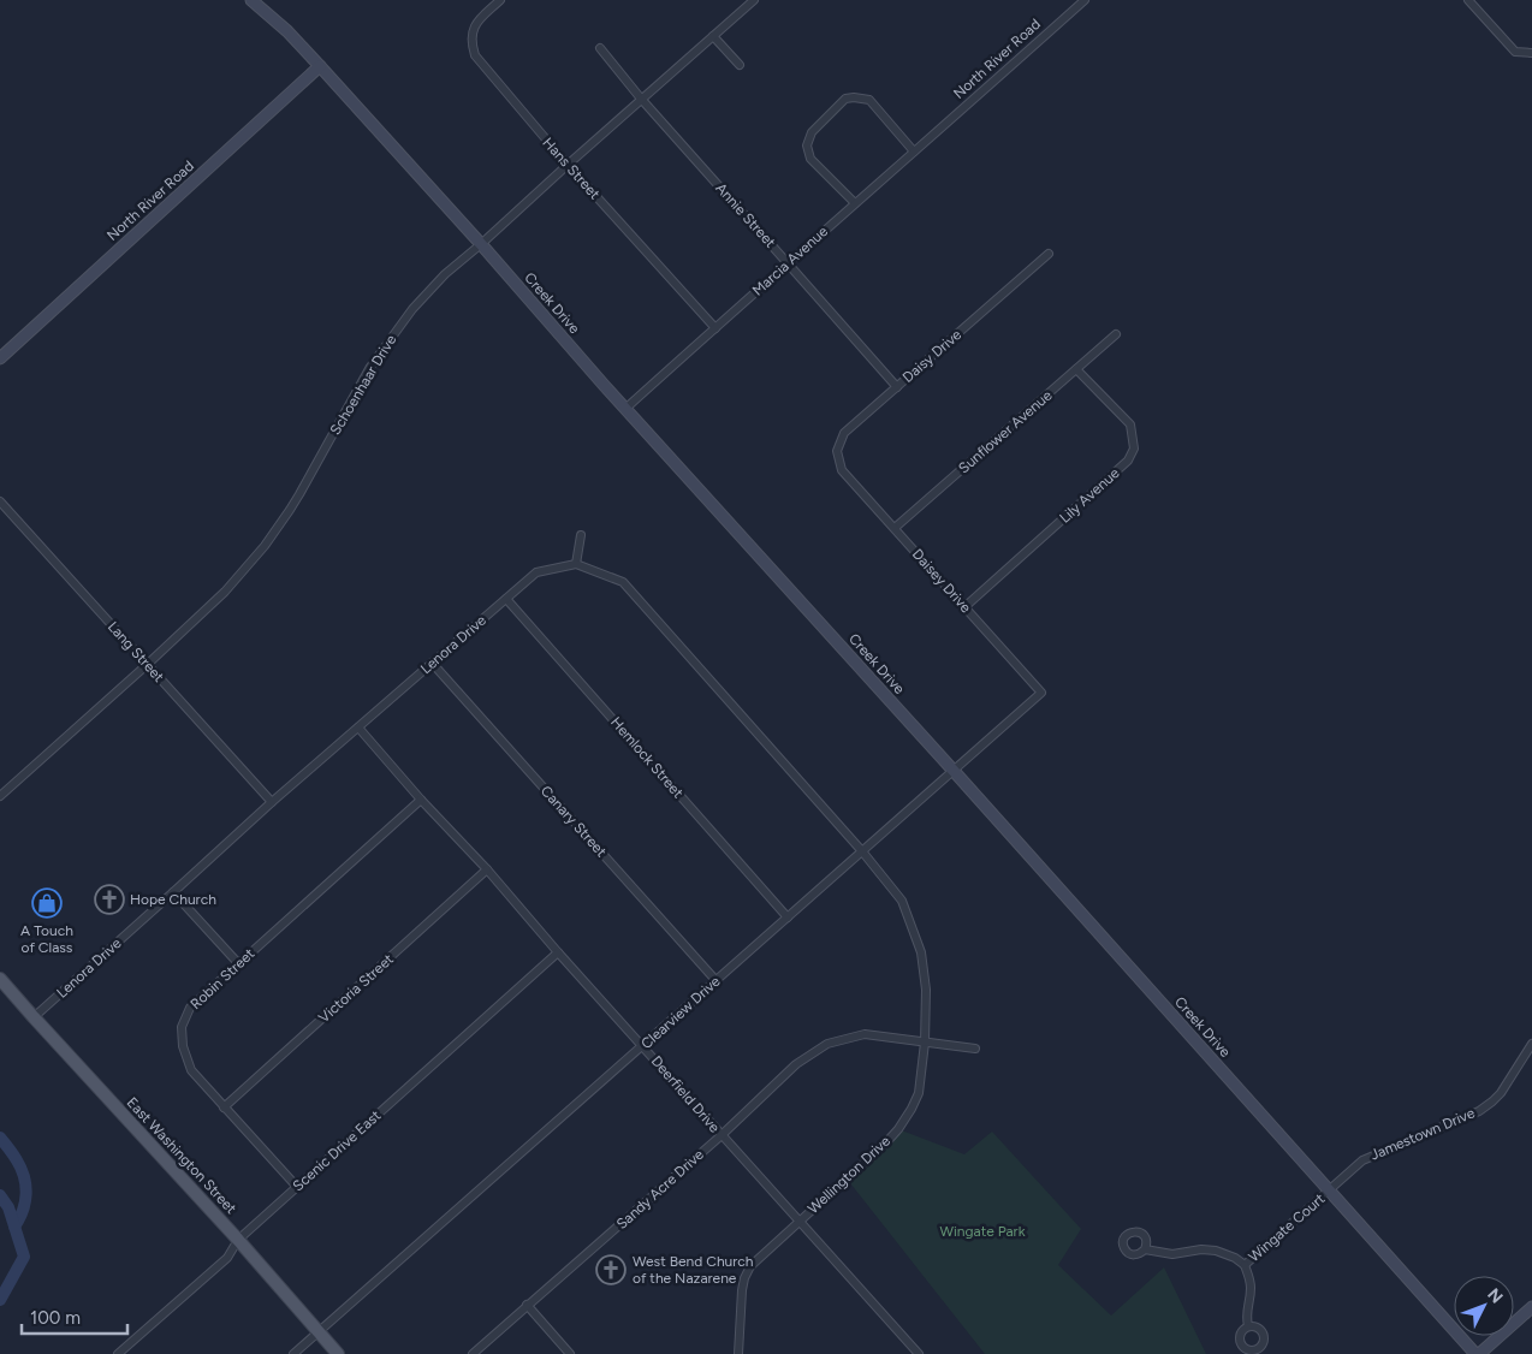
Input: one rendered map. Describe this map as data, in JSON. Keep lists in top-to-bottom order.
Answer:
{
  "streets": {
    "main road": ["East Washington Street"],
    "street": [
      "North River Road",
      "Hans Street",
      "Annie Street",
      "Marcia Avenue",
      "Creek Drive",
      "Daisy Drive",
      "Schoenhaar Drive",
      "Sunflower Avenue",
      "Lily Avenue",
      "Daisey Drive",
      "Lenora Drive",
      "Lang Street",
      "Hemlock Street",
      "Canary Street",
      "Robin Street",
      "Victoria Street",
      "Clearview Drive",
      "Deerfield Drive",
      "Jamestown Drive",
      "Scenic Drive East",
      "Wellington Drive",
      "Sandy Acre Drive",
      "Wingate Court"
    ]
  },
  "crossings": [
    ["North River Road", "Marcia Avenue"],
    ["North River Road", "Creek Drive"],
    ["Hans Street", "Marcia Avenue"],
    ["Hans Street", "Schoenhaar Drive"],
    ["Annie Street", "Marcia Avenue"],
    ["Annie Street", "Daisy Drive"],
    ["Annie Street", "Schoenhaar Drive"],
    ["Marcia Avenue", "Creek Drive"],
    ["Creek Drive", "Schoenhaar Drive"],
    ["Creek Drive", "Clearview Drive"],
    ["Creek Drive", "Jamestown Drive"],
    ["Creek Drive", "Wingate Court"],
    ["Daisy Drive", "Daisey Drive"],
    ["Schoenhaar Drive", "Lang Street"],
    ["Sunflower Avenue", "Lily Avenue"],
    ["Sunflower Avenue", "Daisey Drive"],
    ["Lily Avenue", "Daisey Drive"],
    ["Daisey Drive", "Clearview Drive"],
    ["Lenora Drive", "Lang Street"],
    ["Lenora Drive", "Hemlock Street"],
    ["Lenora Drive", "Canary Street"],
    ["Lenora Drive", "Deerfield Drive"],
    ["Lenora Drive", "East Washington Street"],
    ["Hemlock Street", "Clearview Drive"],
    ["Canary Street", "Clearview Drive"],
    ["Robin Street", "Victoria Street"],
    ["Robin Street", "Deerfield Drive"],
    ["Robin Street", "Scenic Drive East"],
    ["Victoria Street", "Deerfield Drive"],
    ["Clearview Drive", "Deerfield Drive"],
    ["Clearview Drive", "East Washington Street"],
    ["Clearview Drive", "Wellington Drive"],
    ["Deerfield Drive", "Scenic Drive East"],
    ["Deerfield Drive", "Wellington Drive"],
    ["Deerfield Drive", "Sandy Acre Drive"],
    ["Jamestown Drive", "Wingate Court"],
    ["Scenic Drive East", "East Washington Street"],
    ["Wellington Drive", "Sandy Acre Drive"]
  ],
  "parks": ["Wingate Park"],
  "places": {
    "church": ["Hope Church", "West Bend Church of the Nazarene"],
    "shop": ["A Touch of Class"]
  },
  "scale_bar": "100 m",
  "north": "top right"
}
